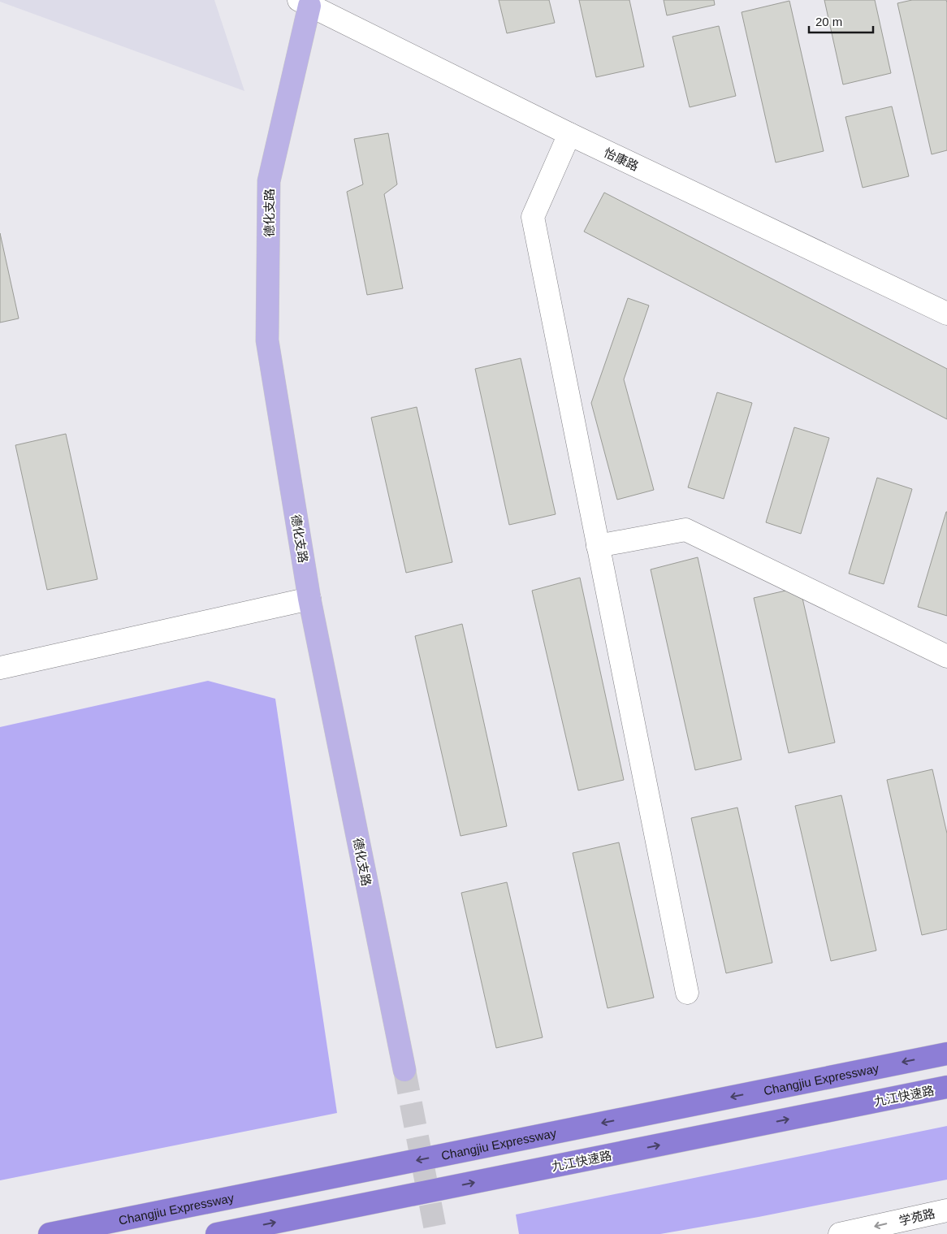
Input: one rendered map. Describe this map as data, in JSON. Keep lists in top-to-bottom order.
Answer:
{
  "streets": {
    "highway": ["Changjiu Expressway", "九江快速路"],
    "main road": ["德化支路"],
    "street": ["怡康路", "学苑路"]
  },
  "crossings": [
    ["怡康路", "德化支路"]
  ],
  "one_way": ["Changjiu Expressway", "九江快速路", "学苑路"],
  "scale_bar": "20 m"
}
